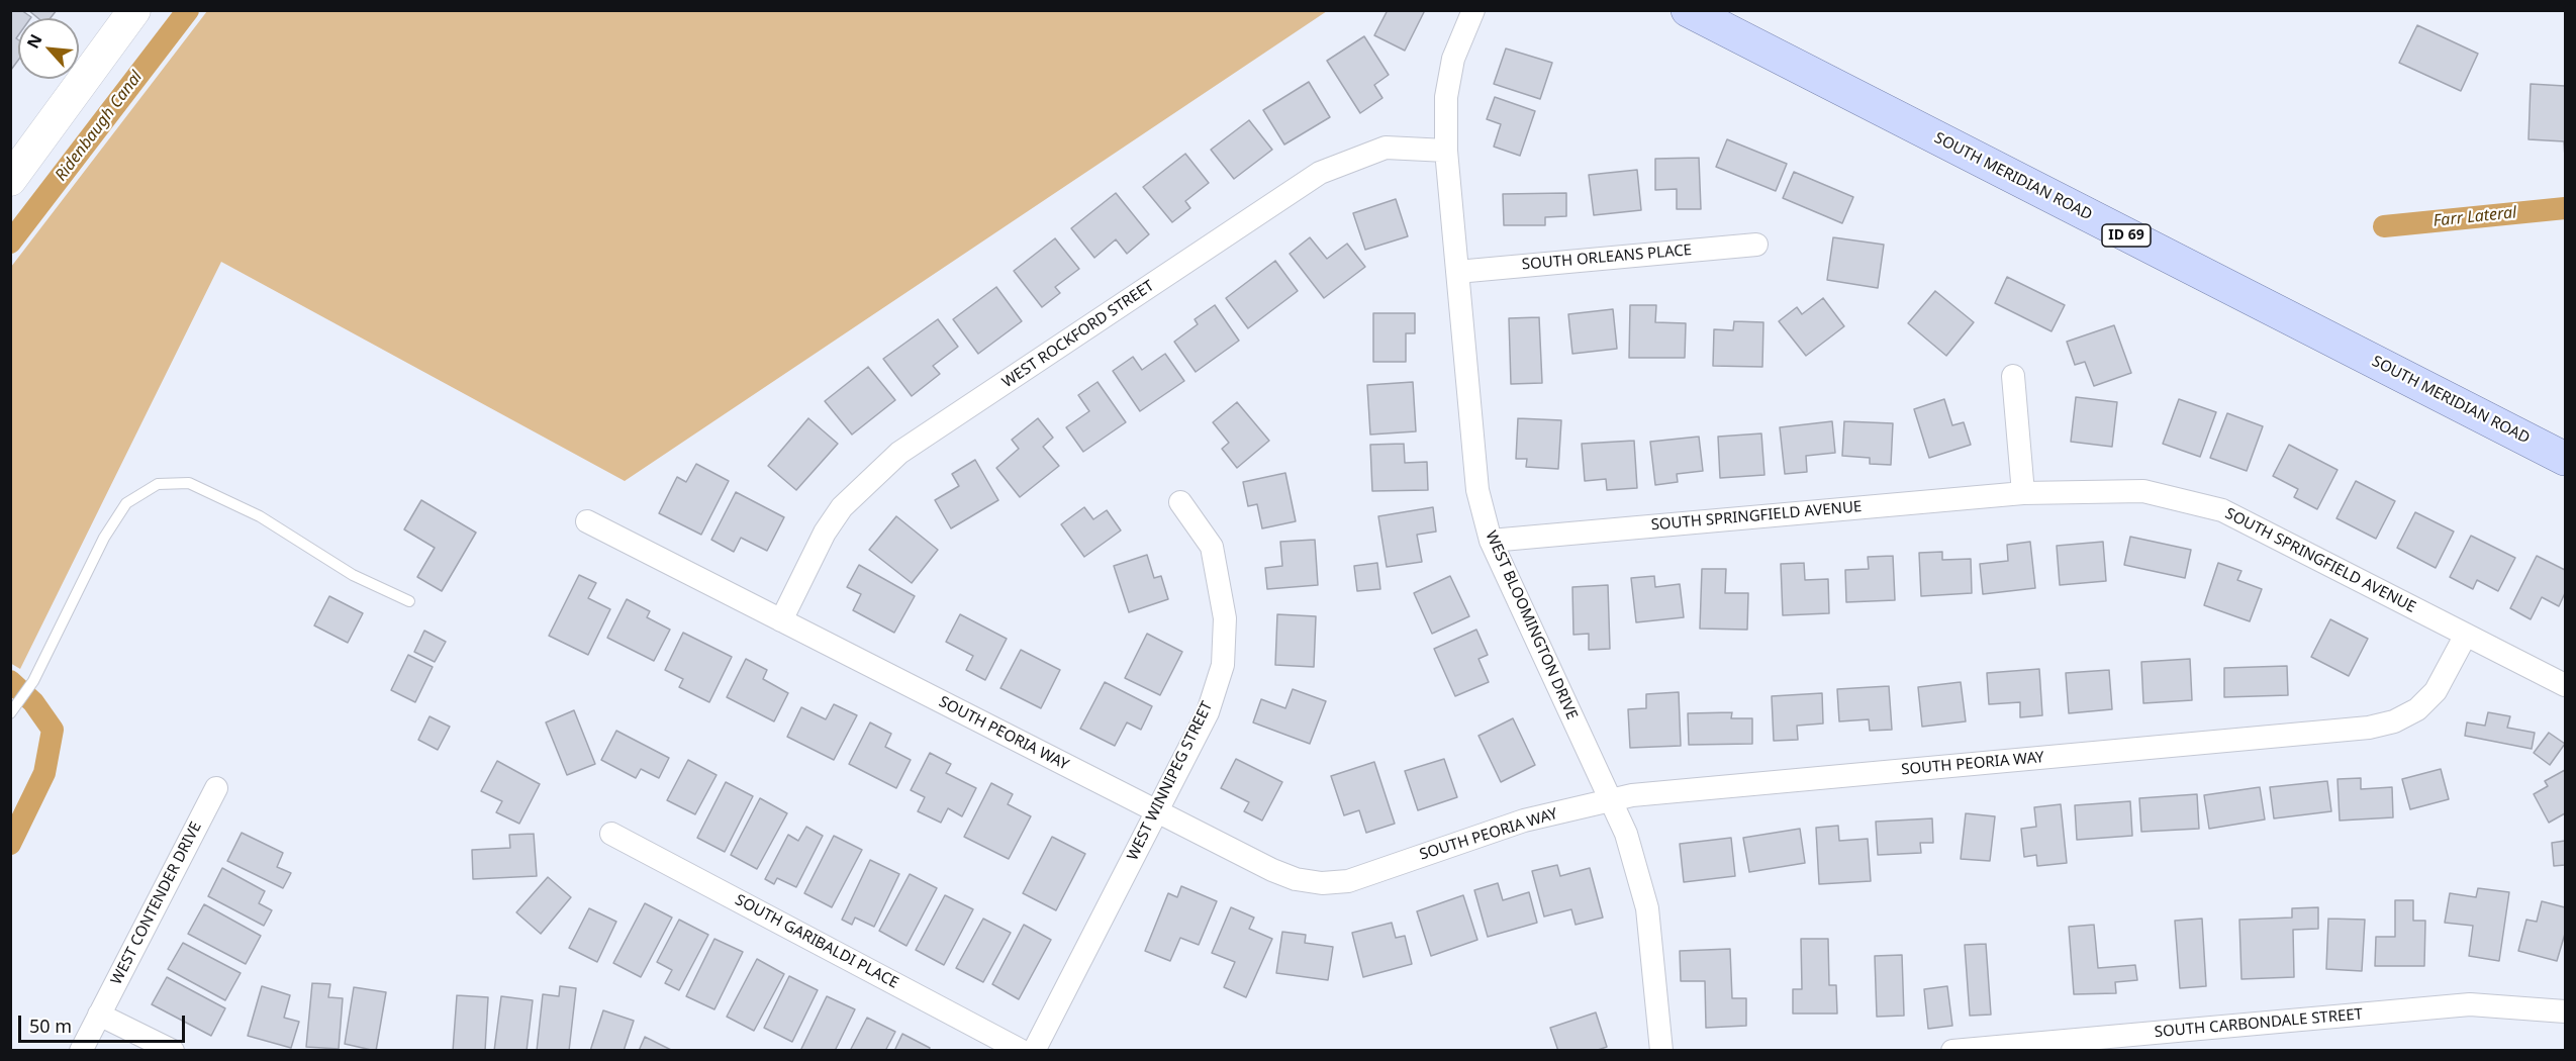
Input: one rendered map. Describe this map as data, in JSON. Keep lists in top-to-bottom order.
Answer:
{
  "streets": {
    "main road": ["SOUTH MERIDIAN ROAD", "ID 69"],
    "street": [
      "SOUTH ORLEANS PLACE",
      "WEST ROCKFORD STREET",
      "SOUTH SPRINGFIELD AVENUE",
      "WEST BLOOMINGTON DRIVE",
      "SOUTH PEORIA WAY",
      "WEST WINNIPEG STREET",
      "WEST CONTENDER DRIVE",
      "SOUTH GARIBALDI PLACE",
      "SOUTH CARBONDALE STREET"
    ]
  },
  "crossings": [
    ["SOUTH ORLEANS PLACE", "WEST BLOOMINGTON DRIVE"],
    ["WEST ROCKFORD STREET", "WEST BLOOMINGTON DRIVE"],
    ["WEST ROCKFORD STREET", "SOUTH PEORIA WAY"],
    ["SOUTH SPRINGFIELD AVENUE", "WEST BLOOMINGTON DRIVE"],
    ["SOUTH SPRINGFIELD AVENUE", "SOUTH PEORIA WAY"],
    ["WEST BLOOMINGTON DRIVE", "SOUTH PEORIA WAY"],
    ["SOUTH PEORIA WAY", "WEST WINNIPEG STREET"]
  ],
  "water": ["Ridenbaugh Canal", "Farr Lateral"],
  "scale_bar": "50 m",
  "north": "top left"
}
